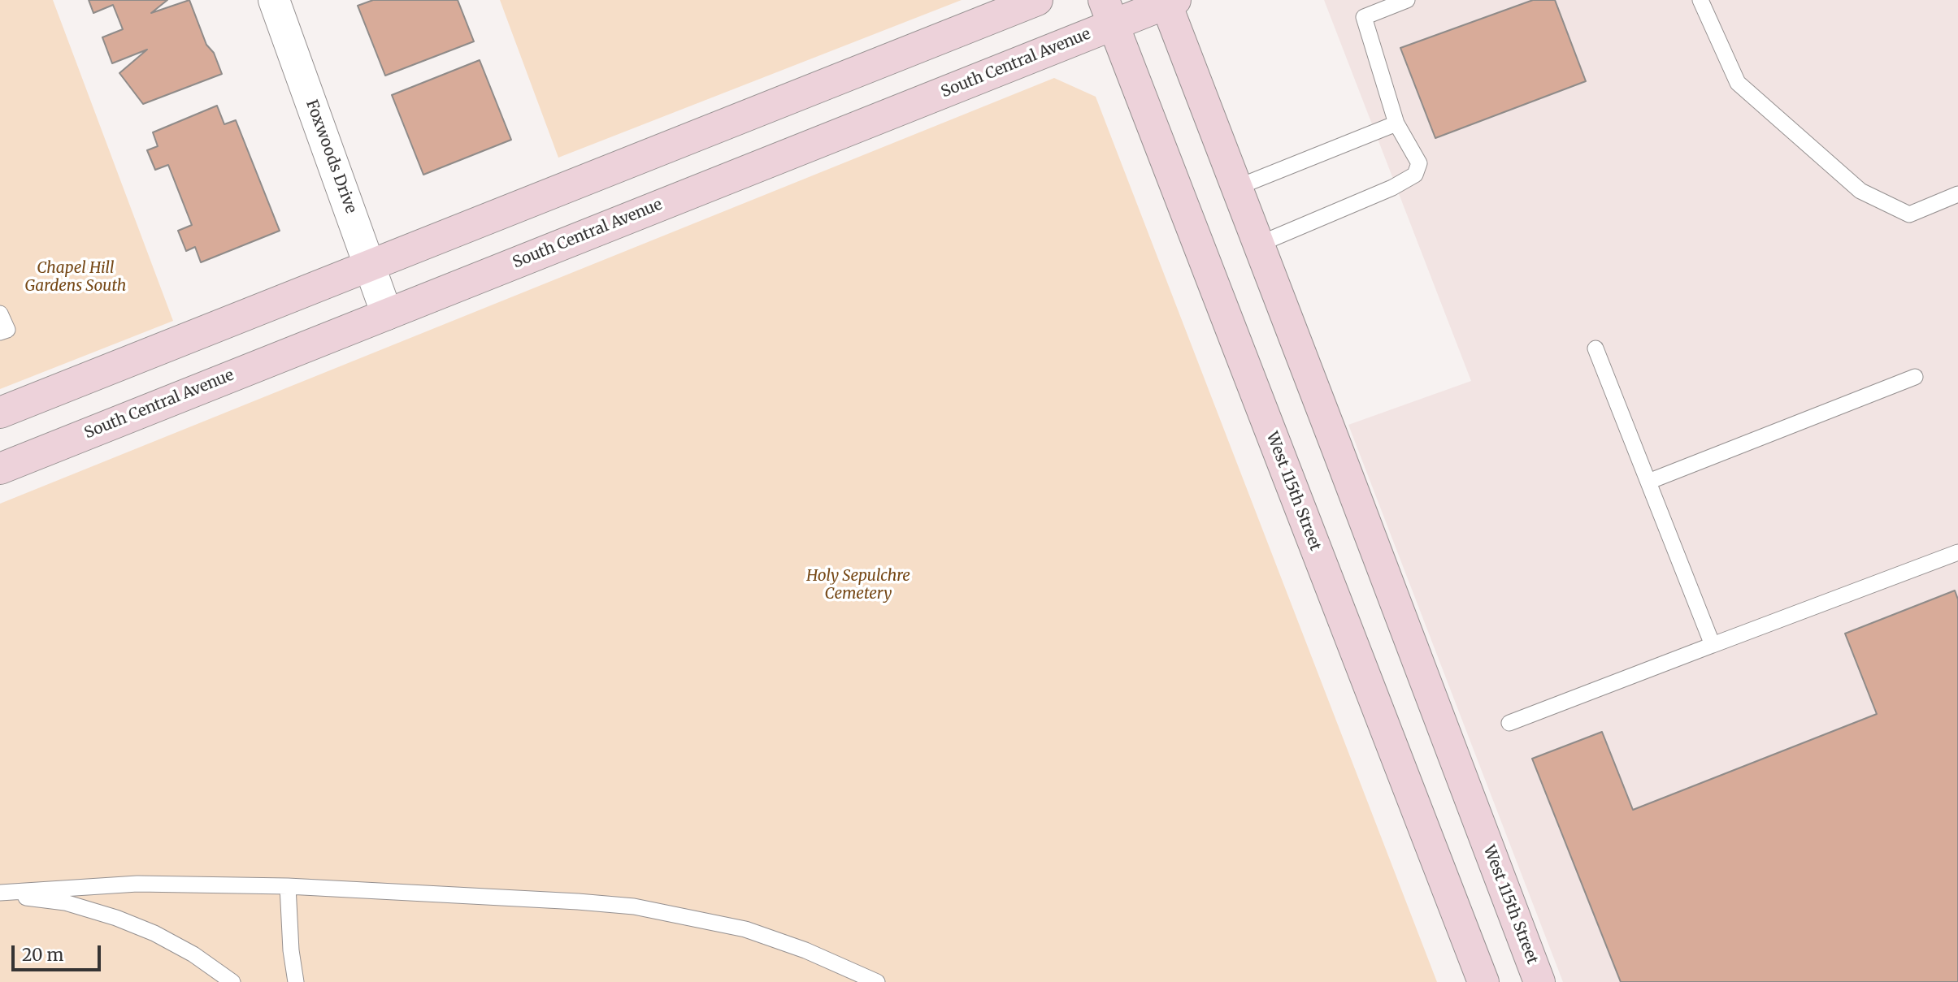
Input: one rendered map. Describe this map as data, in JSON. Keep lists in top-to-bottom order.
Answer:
{
  "streets": {
    "street": ["South Central Avenue", "Foxwoods Drive", "West 115th Street"]
  },
  "crossings": [
    ["South Central Avenue", "Foxwoods Drive"],
    ["South Central Avenue", "West 115th Street"]
  ],
  "parks": ["Chapel Hill Gardens South", "Holy Sepulchre Cemetery"],
  "scale_bar": "20 m"
}
